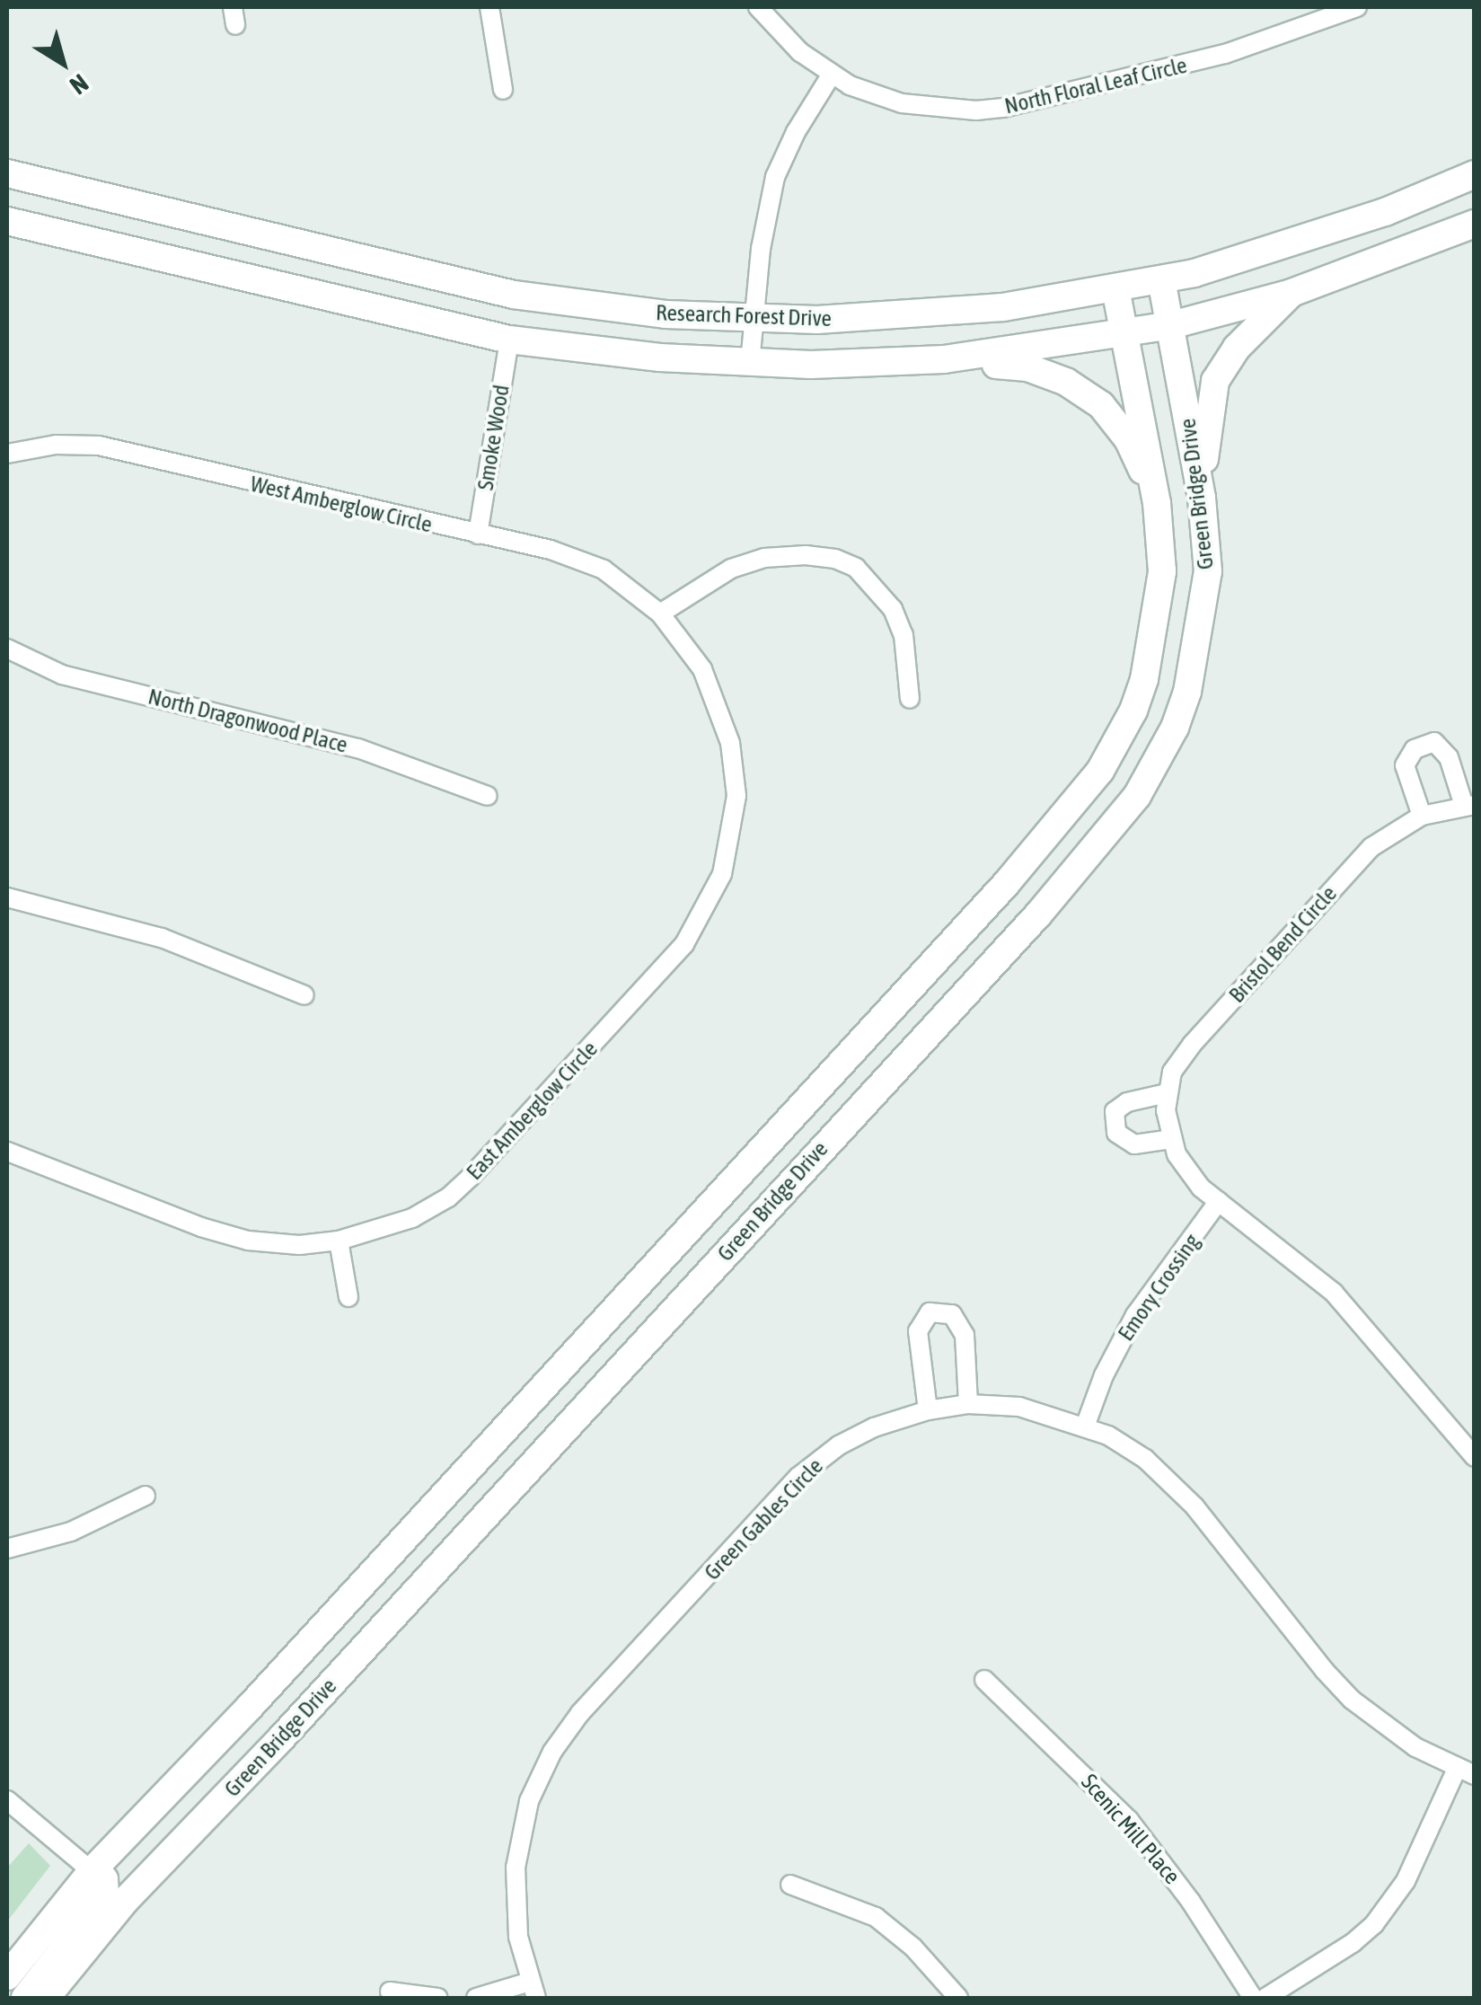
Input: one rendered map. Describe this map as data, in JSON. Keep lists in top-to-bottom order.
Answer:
{
  "streets": {
    "main road": ["Research Forest Drive", "Green Bridge Drive"],
    "street": [
      "North Floral Leaf Circle",
      "Smoke Wood",
      "West Amberglow Circle",
      "North Dragonwood Place",
      "Bristol Bend Circle",
      "East Amberglow Circle",
      "Emory Crossing",
      "Green Gables Circle",
      "Scenic Mill Place"
    ]
  },
  "crossings": [
    ["Research Forest Drive", "Smoke Wood"],
    ["Research Forest Drive", "Green Bridge Drive"],
    ["Smoke Wood", "West Amberglow Circle"],
    ["West Amberglow Circle", "East Amberglow Circle"],
    ["Emory Crossing", "Green Gables Circle"]
  ],
  "north": "bottom right"
}
